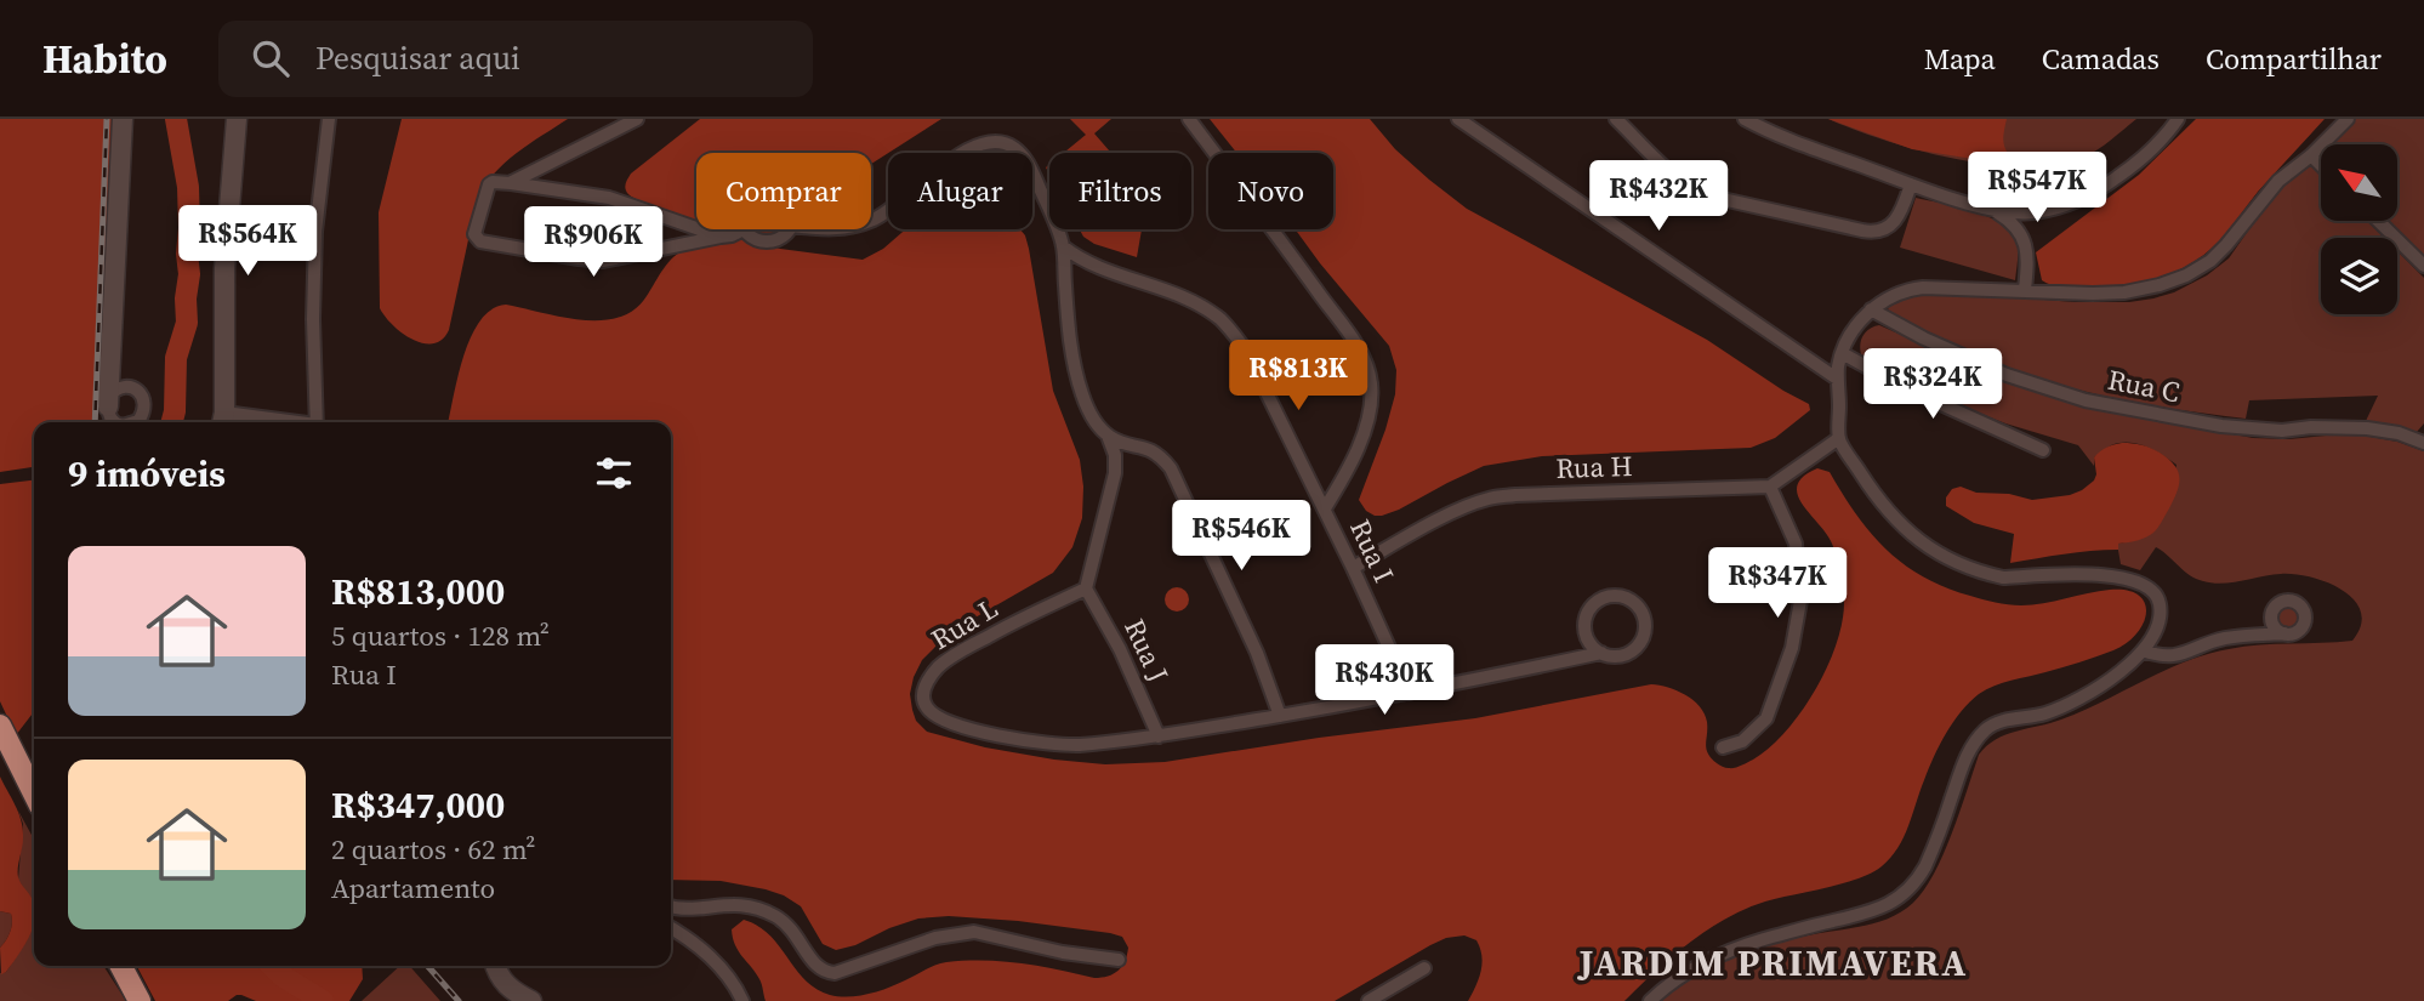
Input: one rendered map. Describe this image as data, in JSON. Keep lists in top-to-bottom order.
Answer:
{
  "streets": {
    "street": [
      "Rua C",
      "Rua H",
      "Rua I",
      "Rua L",
      "Rua J"
    ]
  },
  "crossings": [
    ["Rua H", "Rua I"],
    ["Rua L", "Rua J"]
  ],
  "districts": ["JARDIM PRIMAVERA"],
  "north": "top left",
  "page": {
    "header": "Habito",
    "search": "Pesquisar aqui",
    "nav": ["Mapa", "Camadas", "Compartilhar"],
    "price": [
      "R$547K",
      "R$432K",
      "R$564K",
      "R$906K",
      "R$813K",
      "R$324K",
      "R$546K",
      "R$347K",
      "R$430K"
    ],
    "chip": [
      "Comprar",
      "Alugar",
      "Filtros",
      "Novo"
    ],
    "heading": "9 imóveis",
    "list": [
      {
        "name": "R$813,000",
        "note": "5 quartos · 128 m² · Rua I"
      },
      {
        "name": "R$347,000",
        "note": "2 quartos · 62 m² · Apartamento"
      }
    ]
  }
}
